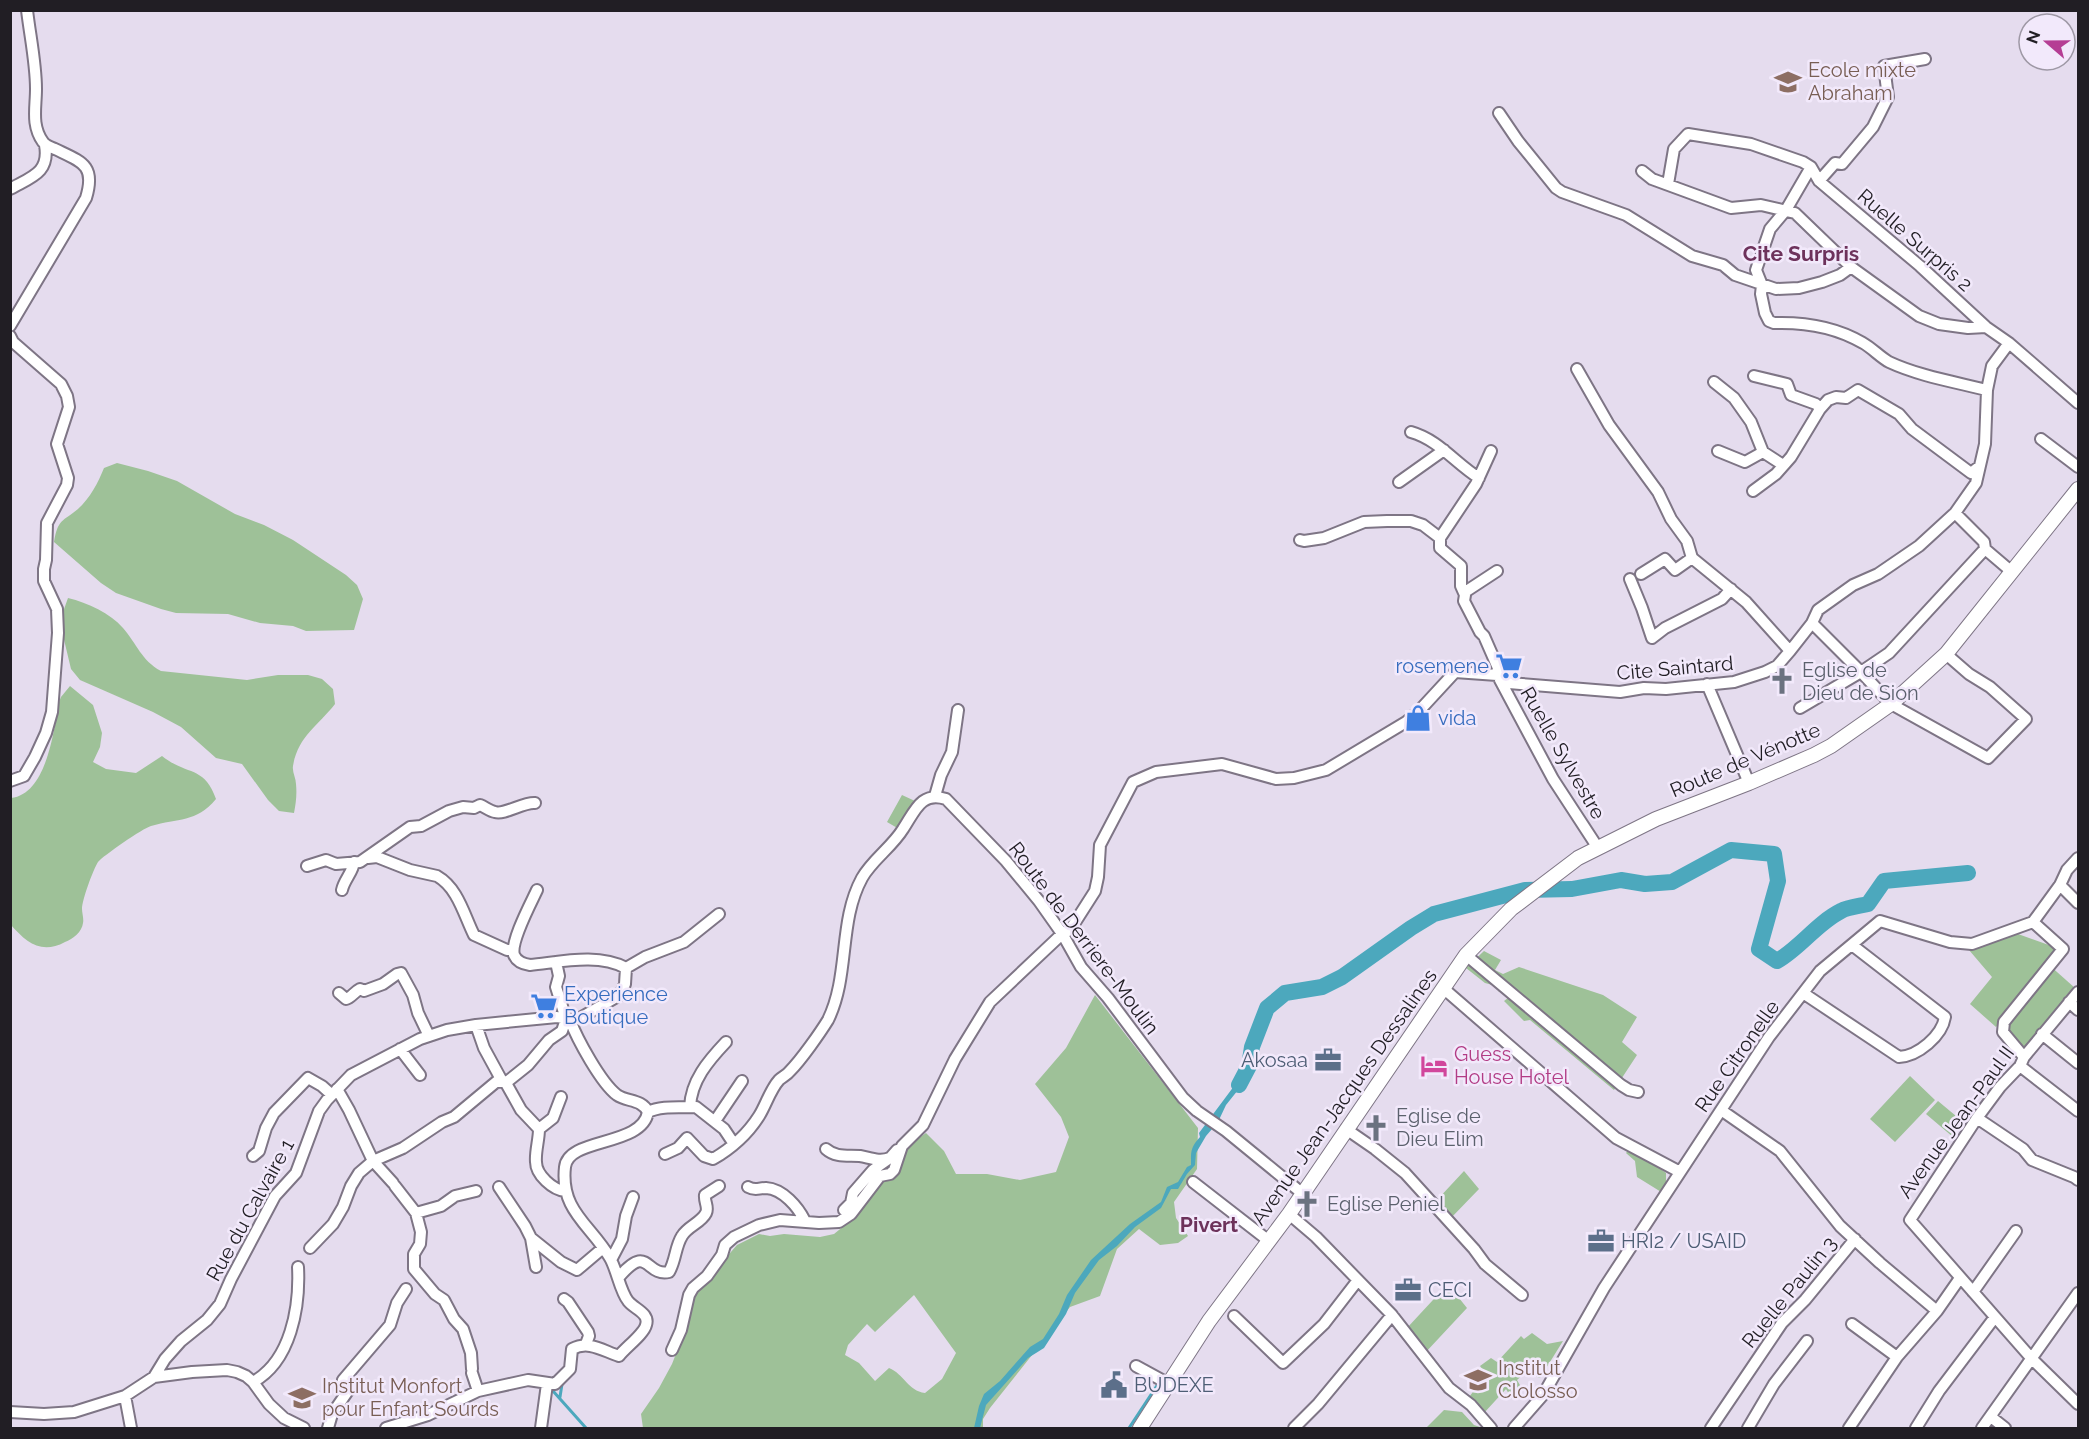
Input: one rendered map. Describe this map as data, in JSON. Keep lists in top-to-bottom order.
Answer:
{
  "streets": {
    "street": [
      "Ruelle Surpris 2",
      "Cite Saintard",
      "Ruelle Sylvestre",
      "Route de Vénotte",
      "Route de Derriere-Moulin",
      "Rue Citronelle",
      "Avenue Jean-Jacques Dessalines",
      "Avenue Jean-Paul II",
      "Rue du Calvaire 1",
      "Ruelle Paulin 3"
    ]
  },
  "crossings": [
    ["Ruelle Surpris 2", "Cite Saintard"],
    ["Cite Saintard", "Ruelle Sylvestre"],
    ["Ruelle Sylvestre", "Route de Vénotte"],
    ["Route de Vénotte", "Avenue Jean-Jacques Dessalines"],
    ["Route de Derriere-Moulin", "Avenue Jean-Jacques Dessalines"]
  ],
  "districts": ["Cite Surpris", "Pivert"],
  "places": {
    "school or university": ["Ecole mixte Abraham", "Institut Clolosso", "Institut Monfort pour Enfant Sourds"],
    "supermarket": ["rosemene", "Experience Boutique"],
    "church": ["Eglise de Dieu de Sion", "Eglise de Dieu Elim", "Eglise Peniel"],
    "shop": ["vida"],
    "office": ["Akosaa", "HRI2 / USAID", "CECI"],
    "hotel": ["Guess House Hotel"],
    "public building": ["BUDEXE"]
  },
  "north": "left"
}
